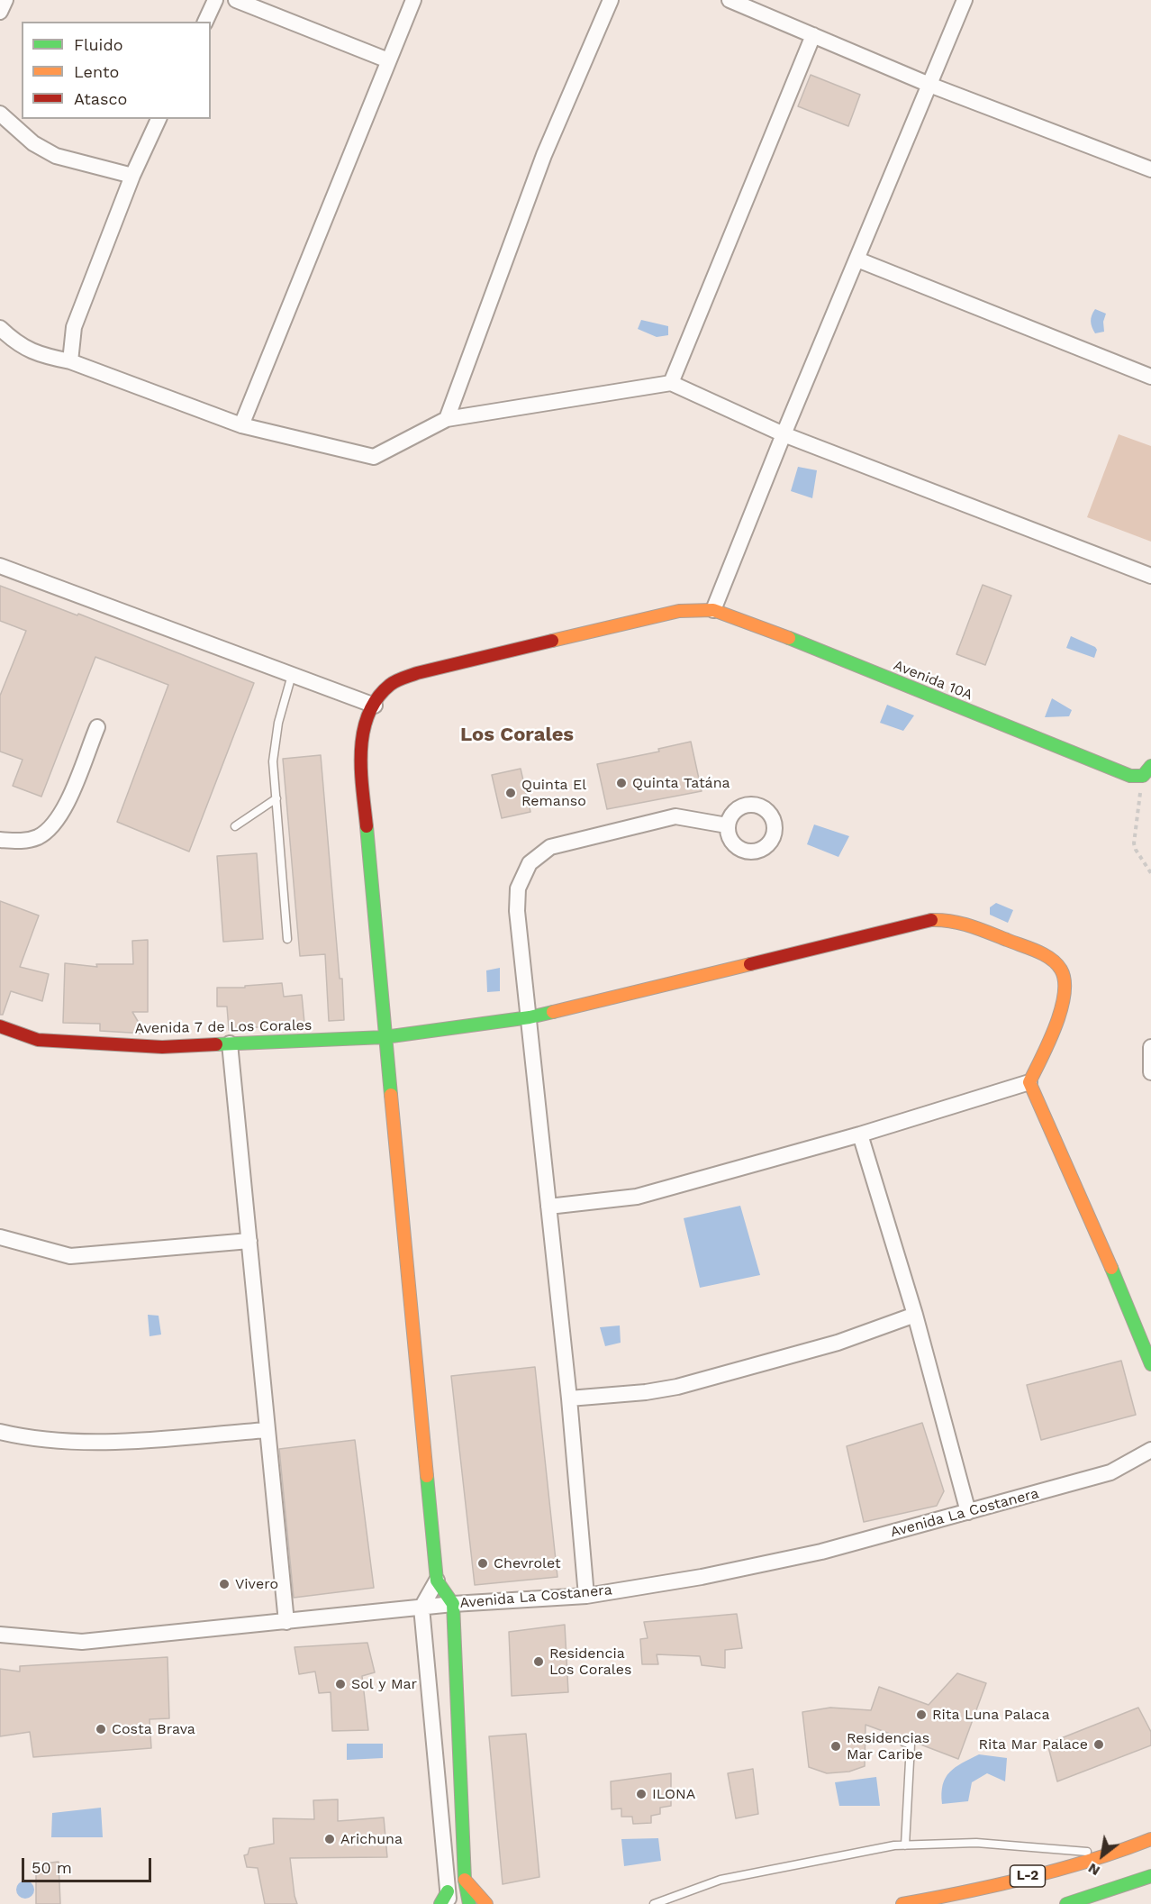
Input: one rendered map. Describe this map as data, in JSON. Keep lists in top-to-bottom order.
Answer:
{
  "streets": {
    "street": [
      "Avenida 10A",
      "Avenida 7 de Los Corales",
      "Avenida La Costanera",
      "L-2"
    ]
  },
  "crossings": [
    ["Avenida 10A", "Avenida 7 de Los Corales"]
  ],
  "districts": ["Los Corales"],
  "places": [
    "Quinta Tatána",
    "Quinta El Remanso",
    "Chevrolet",
    "Vivero",
    "Residencia Los Corales",
    "Sol y Mar",
    "Rita Luna Palaca",
    "Costa Brava",
    "Rita Mar Palace",
    "Residencias Mar Caribe",
    "ILONA",
    "Arichuna"
  ],
  "legend": ["Fluido", "Lento", "Atasco"],
  "scale_bar": "50 m",
  "north": "bottom left"
}
